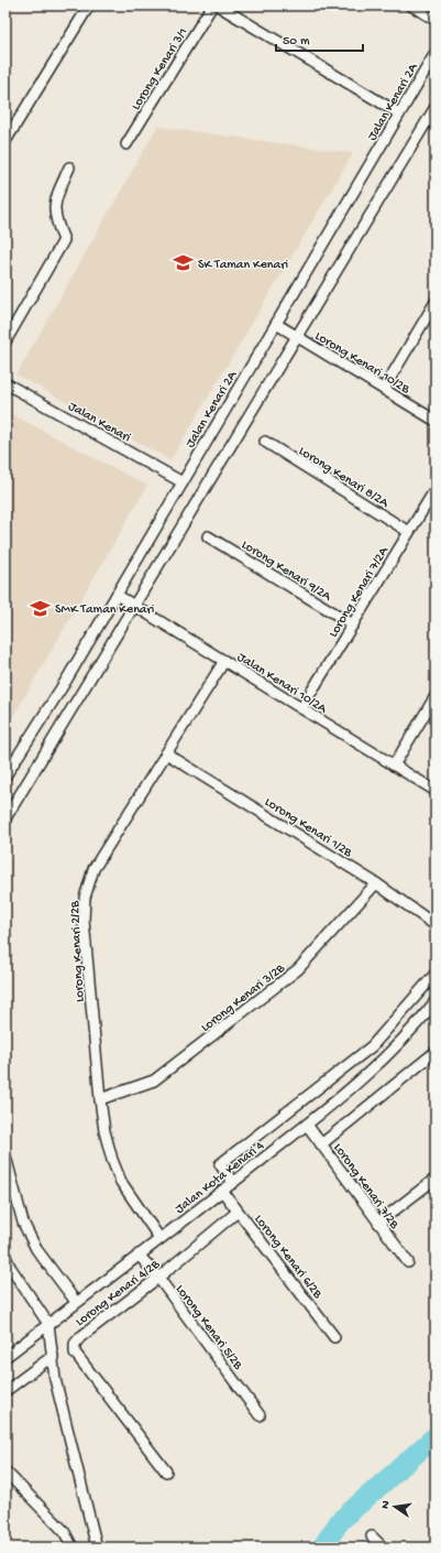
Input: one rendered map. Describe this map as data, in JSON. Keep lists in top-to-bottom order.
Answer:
{
  "streets": {
    "street": [
      "Lorong Kenari 3/1",
      "Jalan Kenari 2A",
      "Lorong Kenari 10/2B",
      "Jalan Kenari",
      "Lorong Kenari 8/2A",
      "Lorong Kenari 9/2A",
      "Lorong Kenari 7/2A",
      "Jalan Kenari 10/2A",
      "Lorong Kenari 1/2B",
      "Lorong Kenari 2/2B",
      "Lorong Kenari 3/2B",
      "Jalan Kota Kenari 4",
      "Lorong Kenari 7/2B",
      "Lorong Kenari 6/2B",
      "Lorong Kenari 4/2B",
      "Lorong Kenari 5/2B"
    ]
  },
  "crossings": [
    ["Jalan Kenari 2A", "Lorong Kenari 10/2B"],
    ["Jalan Kenari 2A", "Jalan Kenari"],
    ["Jalan Kenari 2A", "Jalan Kenari 10/2A"],
    ["Lorong Kenari 8/2A", "Lorong Kenari 7/2A"],
    ["Lorong Kenari 9/2A", "Lorong Kenari 7/2A"],
    ["Lorong Kenari 7/2A", "Jalan Kenari 10/2A"],
    ["Jalan Kenari 10/2A", "Lorong Kenari 2/2B"],
    ["Lorong Kenari 1/2B", "Lorong Kenari 2/2B"],
    ["Lorong Kenari 1/2B", "Lorong Kenari 3/2B"],
    ["Lorong Kenari 2/2B", "Lorong Kenari 3/2B"],
    ["Lorong Kenari 2/2B", "Jalan Kota Kenari 4"],
    ["Jalan Kota Kenari 4", "Lorong Kenari 7/2B"],
    ["Jalan Kota Kenari 4", "Lorong Kenari 6/2B"],
    ["Jalan Kota Kenari 4", "Lorong Kenari 5/2B"],
    ["Lorong Kenari 6/2B", "Lorong Kenari 4/2B"],
    ["Lorong Kenari 4/2B", "Lorong Kenari 5/2B"]
  ],
  "places": {
    "school or university": ["SK Taman Kenari", "SMK Taman Kenari"]
  },
  "scale_bar": "50 m",
  "north": "left"
}
